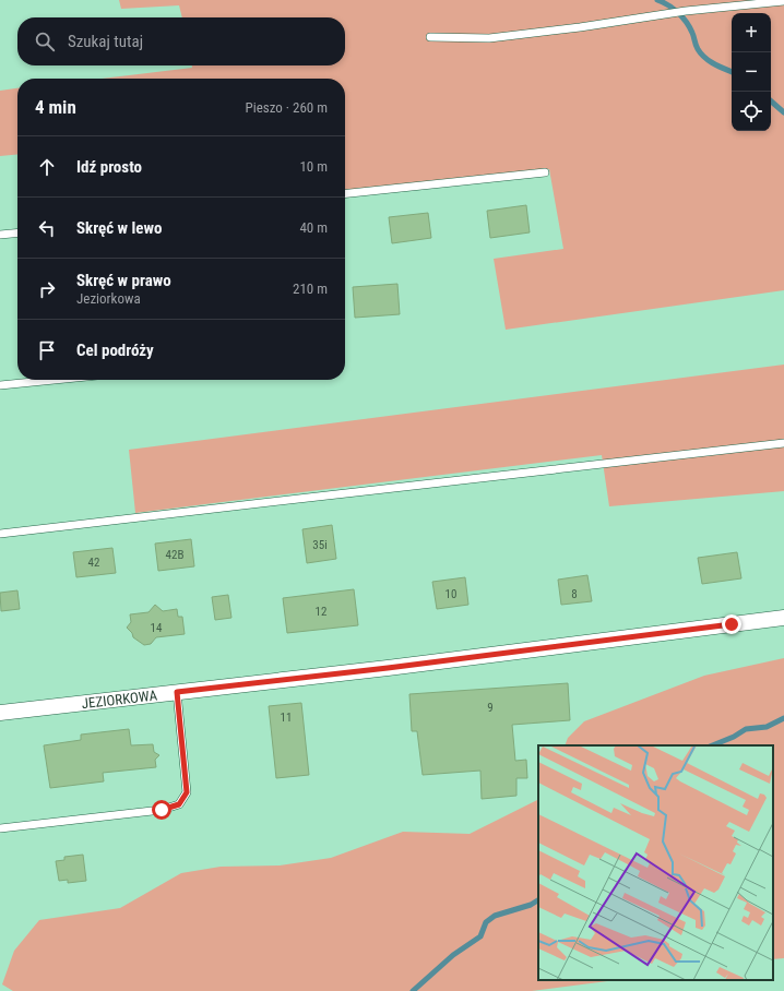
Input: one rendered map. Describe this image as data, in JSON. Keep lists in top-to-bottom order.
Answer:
{
  "streets": {
    "street": ["JEZIORKOWA"]
  },
  "house_numbers": [
    "35i",
    "42B",
    "42",
    "10",
    "8",
    "12",
    "14",
    "9",
    "11"
  ],
  "page": {
    "map_buttons": ["+", "−"],
    "search": "Szukaj tutaj",
    "heading": ["4 min", "Pieszo · 260 m"],
    "list": [
      ["Idź prosto", "10 m"],
      ["Skręć w lewo", "40 m"],
      ["Skręć w prawo", "Jeziorkowa", "210 m"],
      "Cel podróży"
    ]
  }
}
